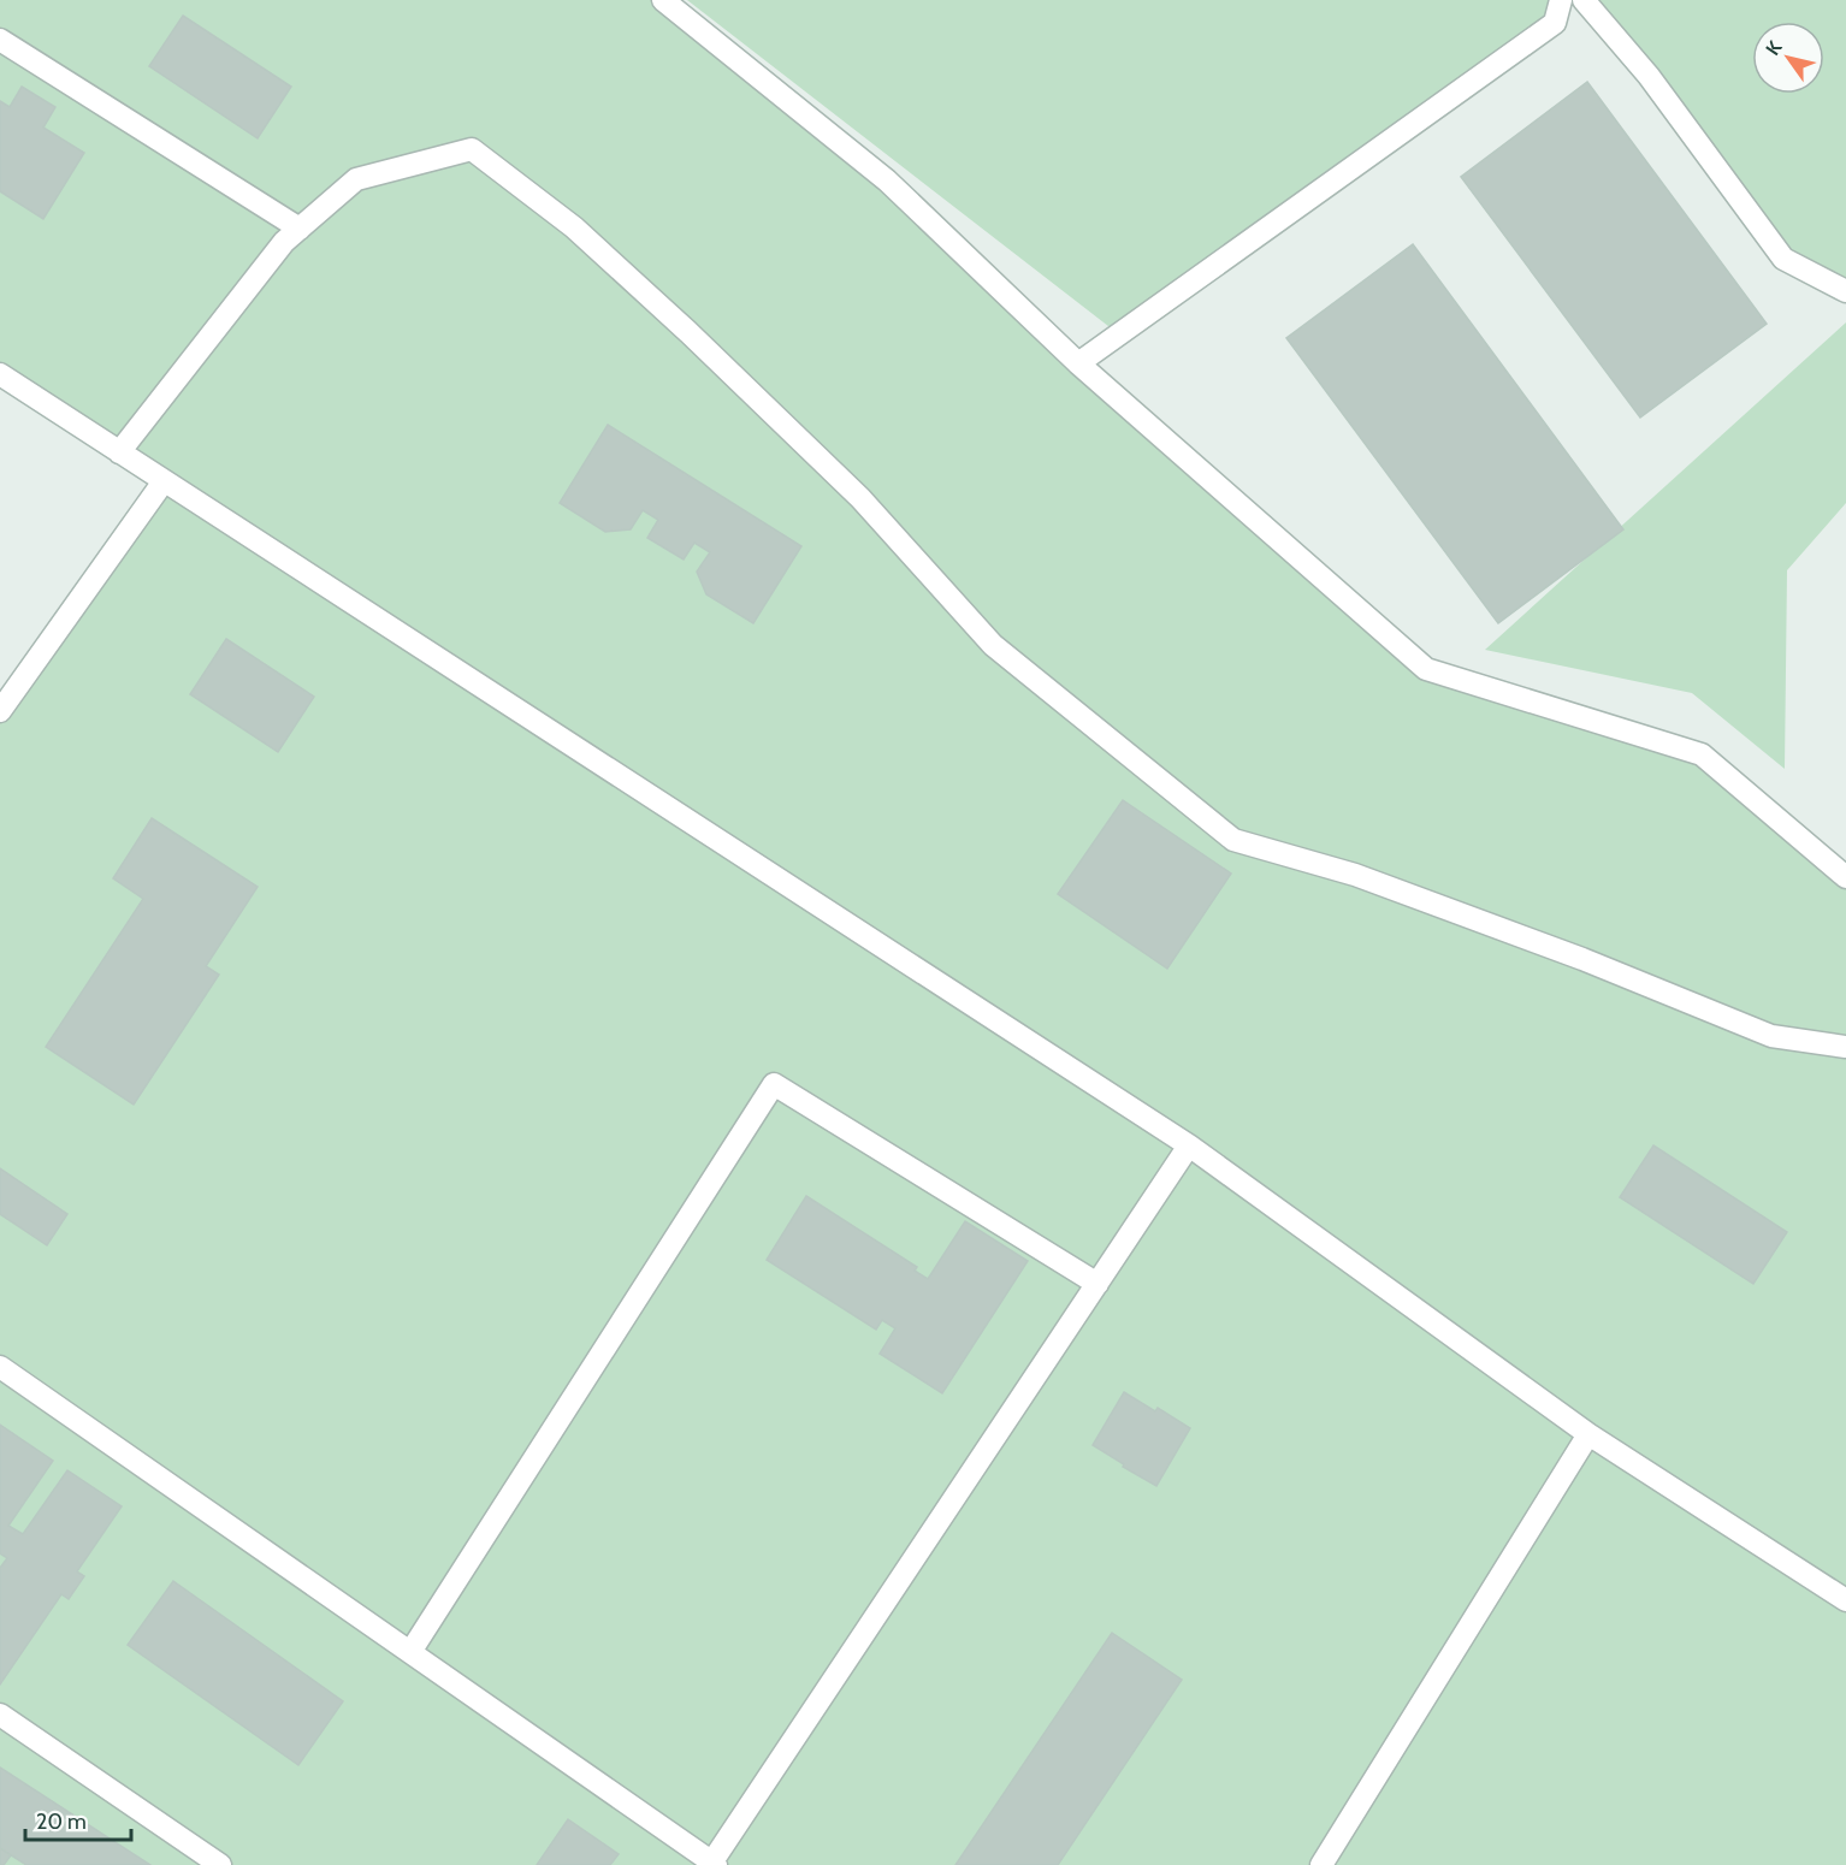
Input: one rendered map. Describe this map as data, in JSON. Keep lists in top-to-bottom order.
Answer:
{
  "scale_bar": "20 m",
  "north": "top left"
}
